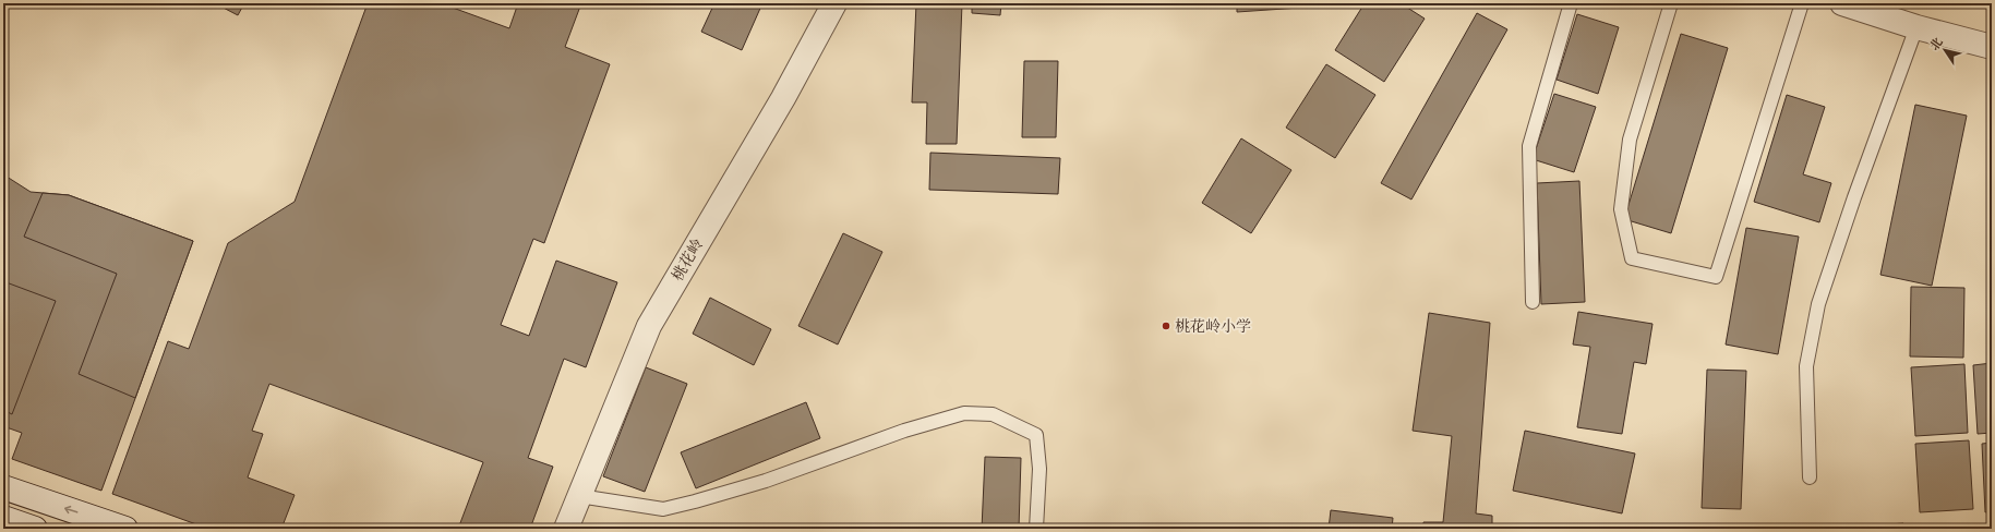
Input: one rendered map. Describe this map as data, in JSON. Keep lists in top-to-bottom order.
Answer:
{
  "streets": {
    "street": ["桃花岭"]
  },
  "places": ["桃花岭小学"],
  "north": "top left"
}
